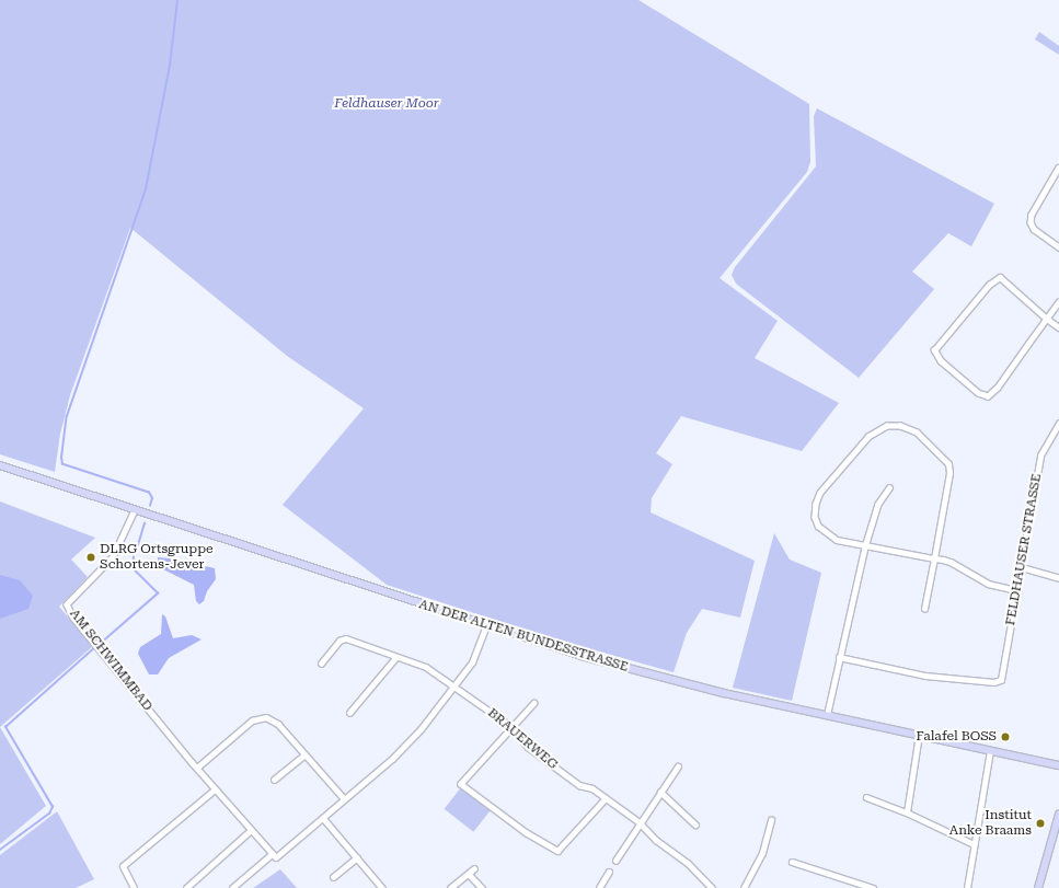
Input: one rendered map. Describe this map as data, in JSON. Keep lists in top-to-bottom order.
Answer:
{
  "streets": {
    "street": [
      "FELDHAUSER STRASSE",
      "AN DER ALTEN BUNDESSTRASSE",
      "AM SCHWIMMBAD",
      "BRAUERWEG"
    ]
  },
  "crossings": [
    ["AN DER ALTEN BUNDESSTRASSE", "AM SCHWIMMBAD"]
  ],
  "parks": ["Feldhauser Moor"],
  "places": ["DLRG Ortsgruppe Schortens-Jever", "Falafel BOSS", "Institut Anke Braams"]
}
